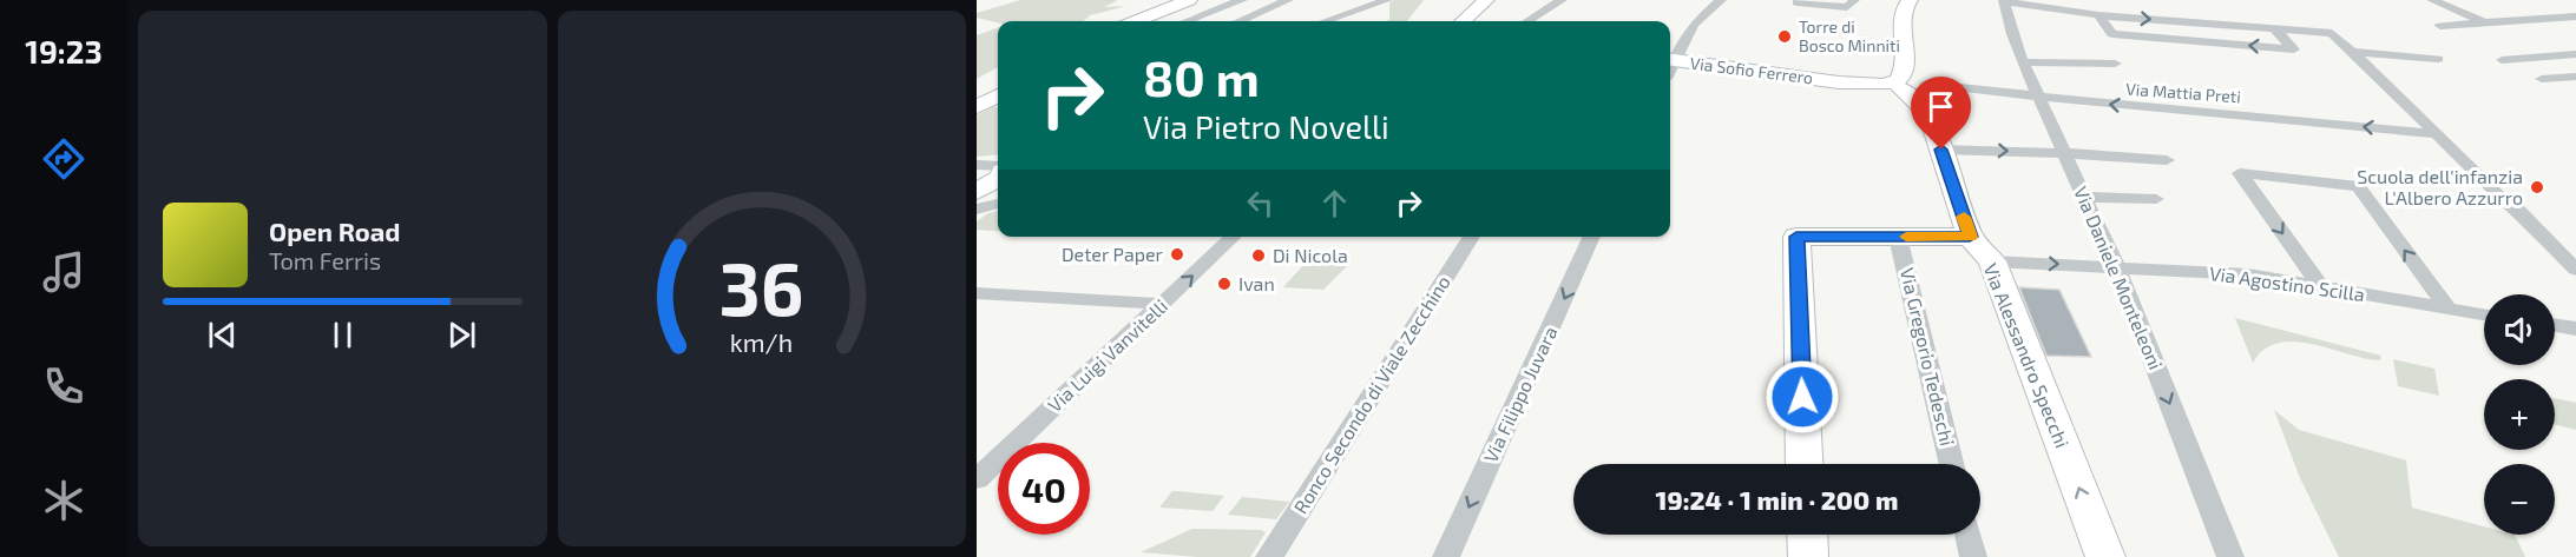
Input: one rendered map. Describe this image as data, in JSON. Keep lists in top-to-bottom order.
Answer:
{
  "streets": {
    "street": [
      "Via Sofio Ferrero",
      "Via Mattia Preti",
      "Via Daniele Monteleoni",
      "Via Agostino Scilla",
      "Via Luigi Vanvitelli",
      "Via Alessandro Specchi",
      "Via Gregorio Tedeschi",
      "Ronco Secondo di Viale Zecchino",
      "Via Filippo Juvara"
    ]
  },
  "crossings": [
    ["Via Sofio Ferrero", "Via Mattia Preti"],
    ["Via Sofio Ferrero", "Via Alessandro Specchi"],
    ["Via Mattia Preti", "Via Daniele Monteleoni"],
    ["Via Mattia Preti", "Via Alessandro Specchi"],
    ["Via Daniele Monteleoni", "Via Agostino Scilla"],
    ["Via Agostino Scilla", "Via Alessandro Specchi"]
  ],
  "one_way": ["Via Daniele Monteleoni", "Via Alessandro Specchi", "Via Filippo Juvara"],
  "places": [
    "Torre di Bosco Minniti",
    "Scuola dell'infanzia L'Albero Azzurro",
    "Deter Paper",
    "Di Nicola",
    "Ivan"
  ],
  "page": {
    "tabs": "19:23",
    "turn": ["80 m", "Via Pietro Novelli"],
    "song": ["Open Road", "Tom Ferris"],
    "map_buttons": ["+", "−"],
    "limit": "40",
    "trip": "19:24 · 1 min · 200 m",
    "gauge": ["36", "km/h"]
  }
}
